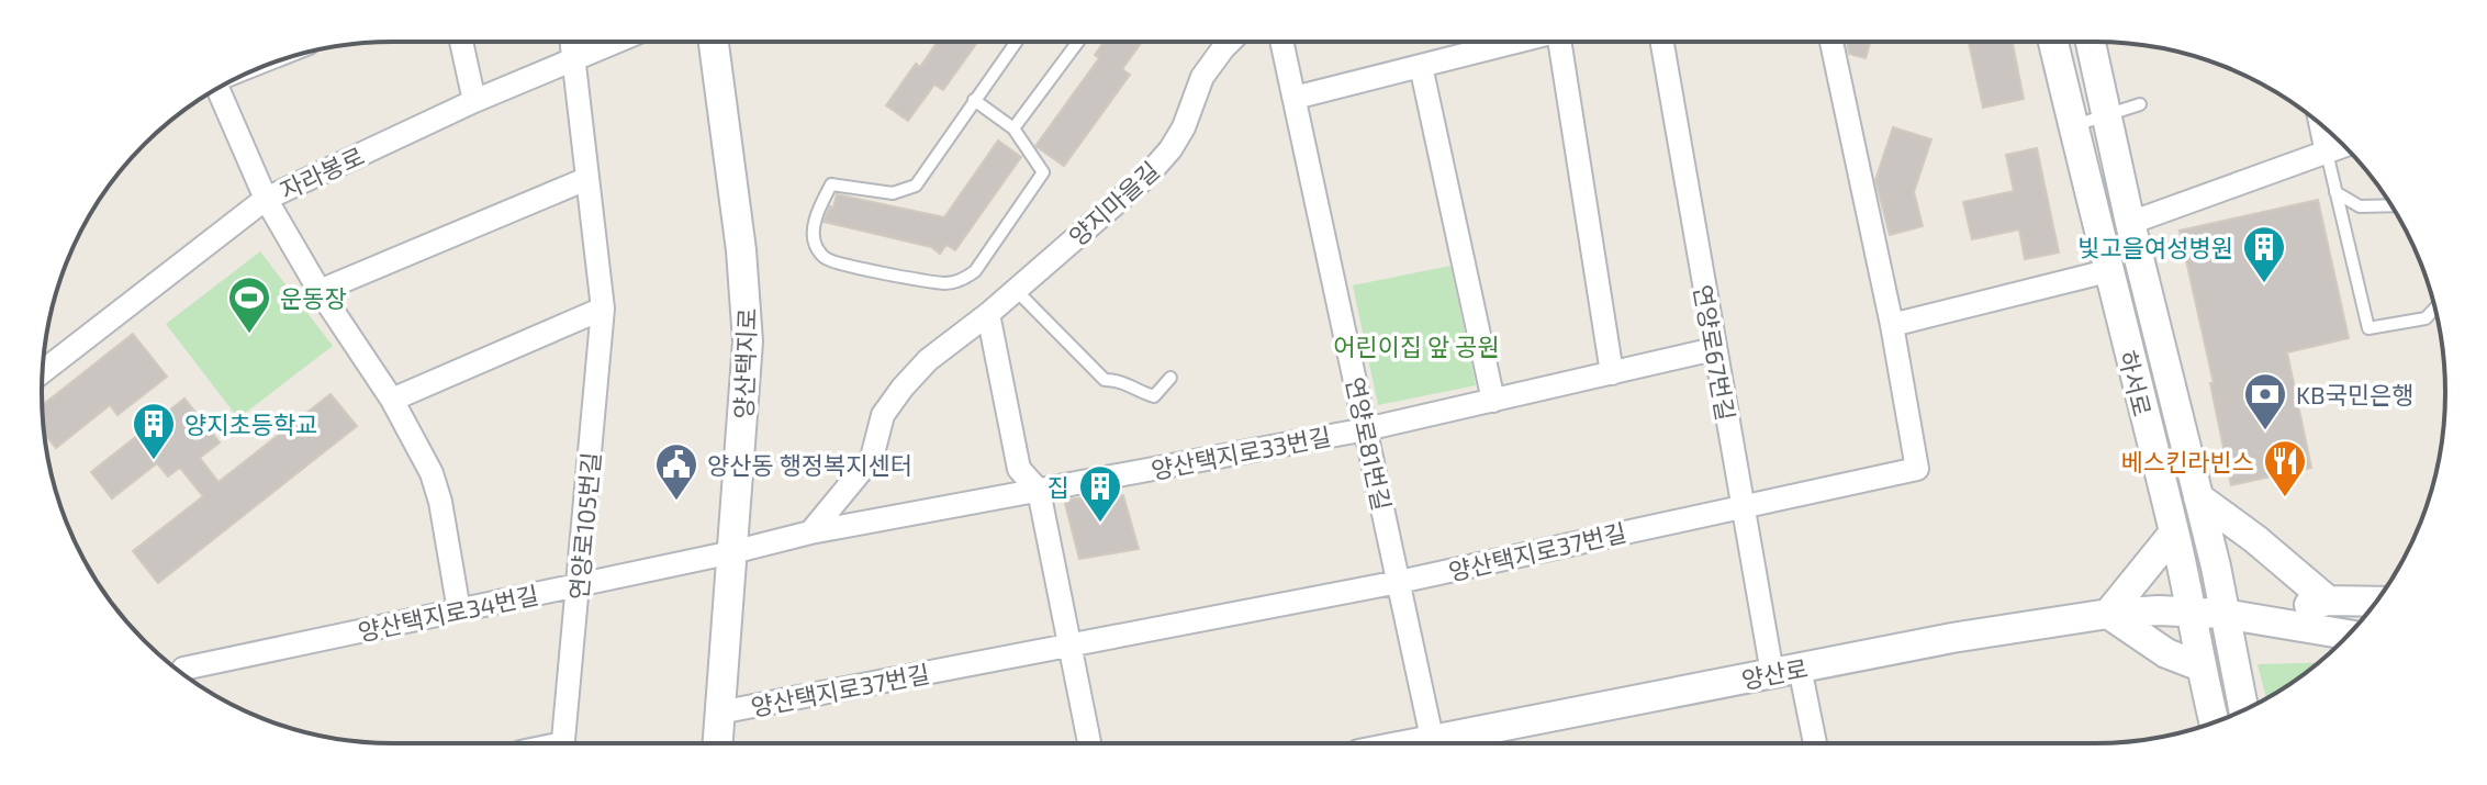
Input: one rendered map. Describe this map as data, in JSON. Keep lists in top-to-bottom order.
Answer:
{
  "streets": {
    "street": [
      "자라봉로",
      "양지마을길",
      "연양로67번길",
      "양산택지로",
      "하서로",
      "연양로81번길",
      "양산택지로33번길",
      "연양로105번길",
      "양산택지로37번길",
      "양산택지로34번길",
      "양산로"
    ]
  },
  "crossings": [
    ["자라봉로", "연양로105번길"],
    ["양지마을길", "양산택지로33번길"],
    ["연양로67번길", "양산택지로33번길"],
    ["연양로67번길", "양산택지로37번길"],
    ["연양로67번길", "양산로"],
    ["양산택지로", "양산택지로33번길"],
    ["양산택지로", "양산택지로37번길"],
    ["양산택지로", "양산택지로34번길"],
    ["하서로", "양산로"],
    ["연양로81번길", "양산택지로33번길"],
    ["연양로81번길", "양산택지로37번길"],
    ["연양로81번길", "양산로"],
    ["양산택지로33번길", "양산택지로34번길"],
    ["연양로105번길", "양산택지로34번길"]
  ],
  "parks": ["어린이집 앞 공원"],
  "places": {
    "building": ["빛고을여성병원", "양지초등학교", "집"],
    "sports": ["운동장"],
    "bank": ["KB국민은행"],
    "restaurant": ["베스킨라빈스"],
    "public building": ["양산동 행정복지센터"]
  }
}
